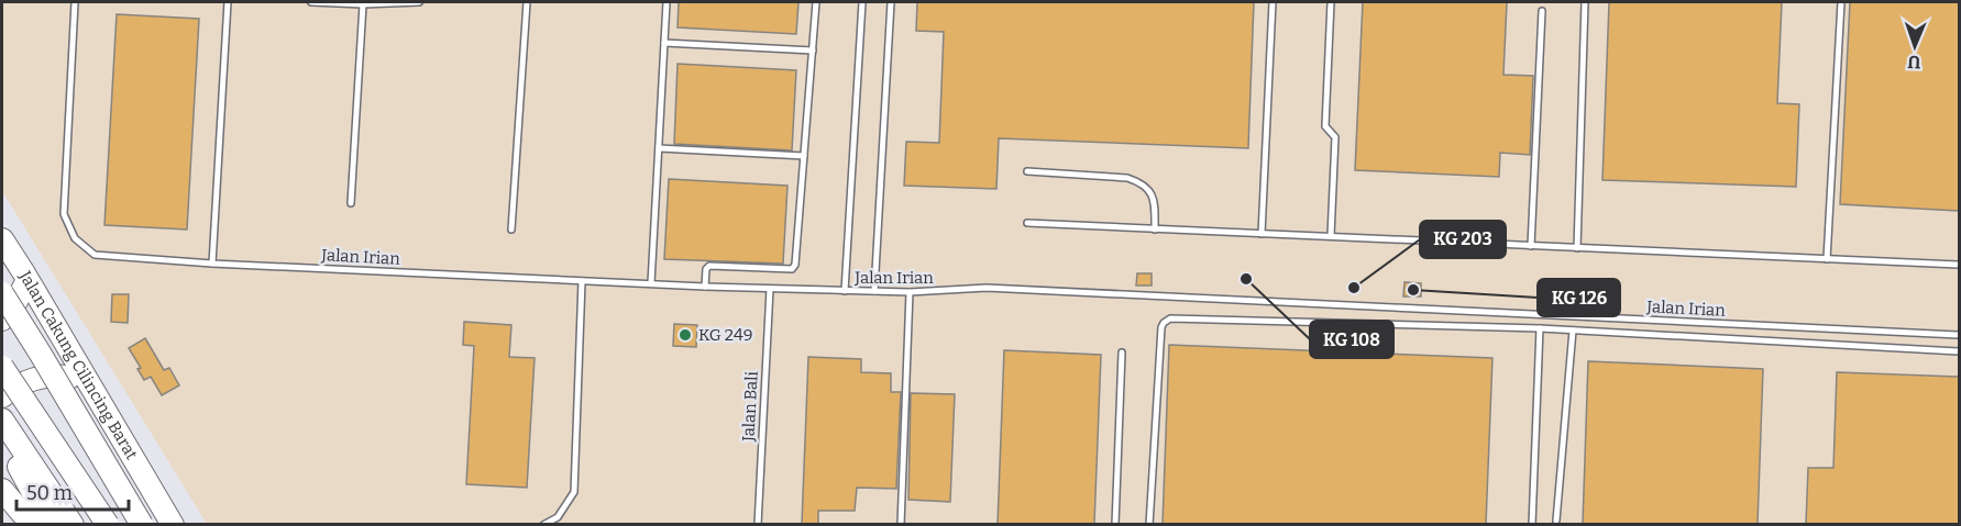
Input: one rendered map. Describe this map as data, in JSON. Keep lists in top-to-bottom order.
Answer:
{
  "streets": {
    "highway": ["Jalan Cakung Cilincing Barat"],
    "lane": ["Jalan Irian", "Jalan Bali"]
  },
  "crossings": [
    ["Jalan Irian", "Jalan Bali"]
  ],
  "places": [
    "KG 108",
    "KG 203",
    "KG 126",
    "KG 249"
  ],
  "scale_bar": "50 m",
  "north": "bottom"
}
